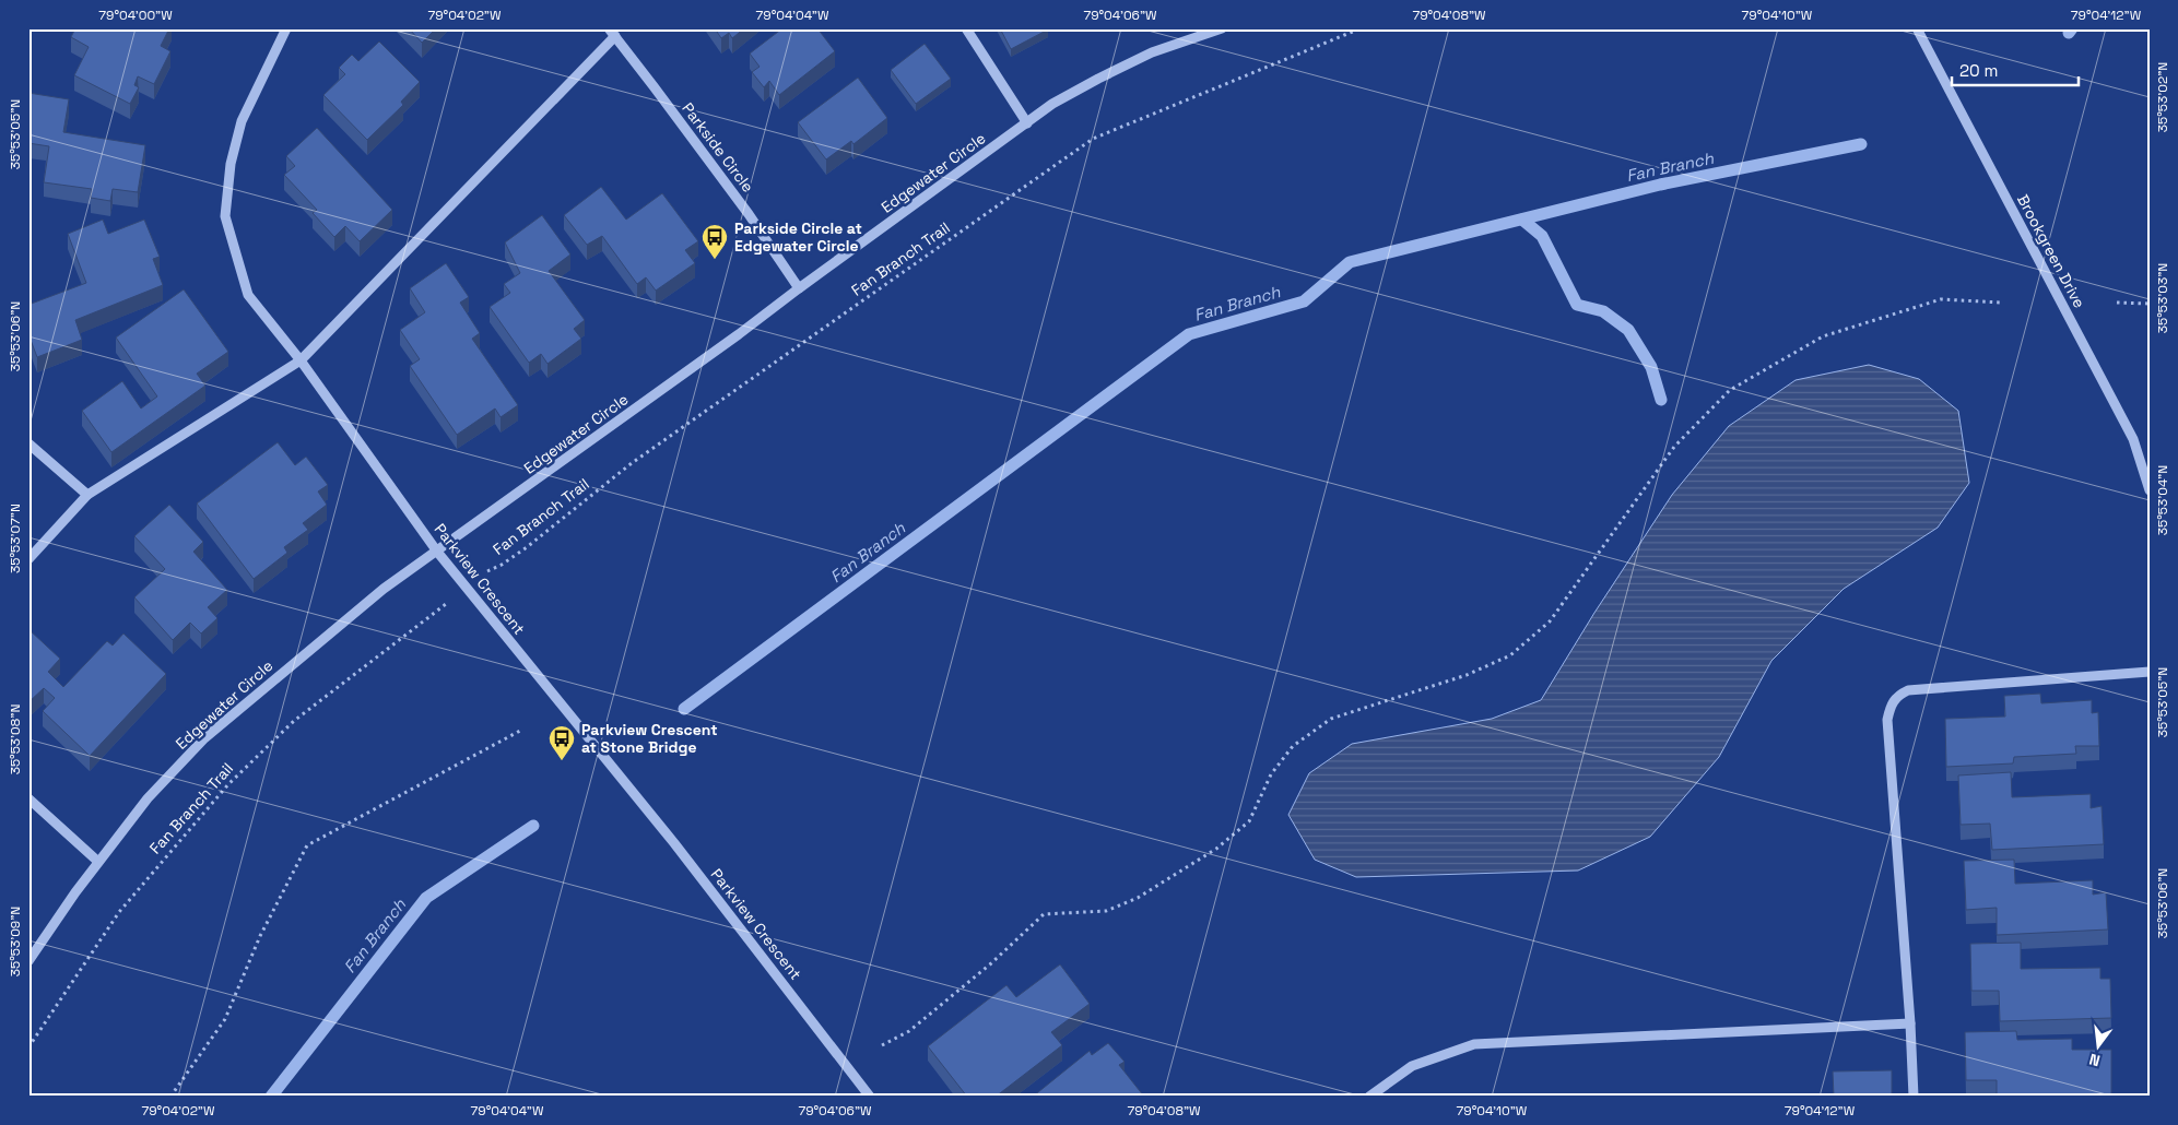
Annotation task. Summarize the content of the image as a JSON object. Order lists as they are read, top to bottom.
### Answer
{
  "streets": {
    "street": [
      "Parkside Circle",
      "Edgewater Circle",
      "Brookgreen Drive",
      "Parkview Crescent"
    ],
    "path": ["Fan Branch Trail"]
  },
  "crossings": [
    ["Parkside Circle", "Edgewater Circle"],
    ["Edgewater Circle", "Parkview Crescent"]
  ],
  "water": ["Fan Branch"],
  "places": {
    "bus stop": ["Parkside Circle at Edgewater Circle", "Parkview Crescent at Stone Bridge"]
  },
  "scale_bar": "20 m",
  "north": "bottom",
  "coordinates": [
    "79°04'00\"W",
    "79°04'02\"W",
    "79°04'04\"W",
    "79°04'06\"W",
    "79°04'08\"W",
    "79°04'10\"W",
    "79°04'12\"W",
    "35°53'02\"N",
    "35°53'05\"N",
    "35°53'03\"N",
    "35°53'06\"N",
    "35°53'04\"N",
    "35°53'07\"N",
    "35°53'08\"N",
    "35°53'09\"N"
  ]
}
